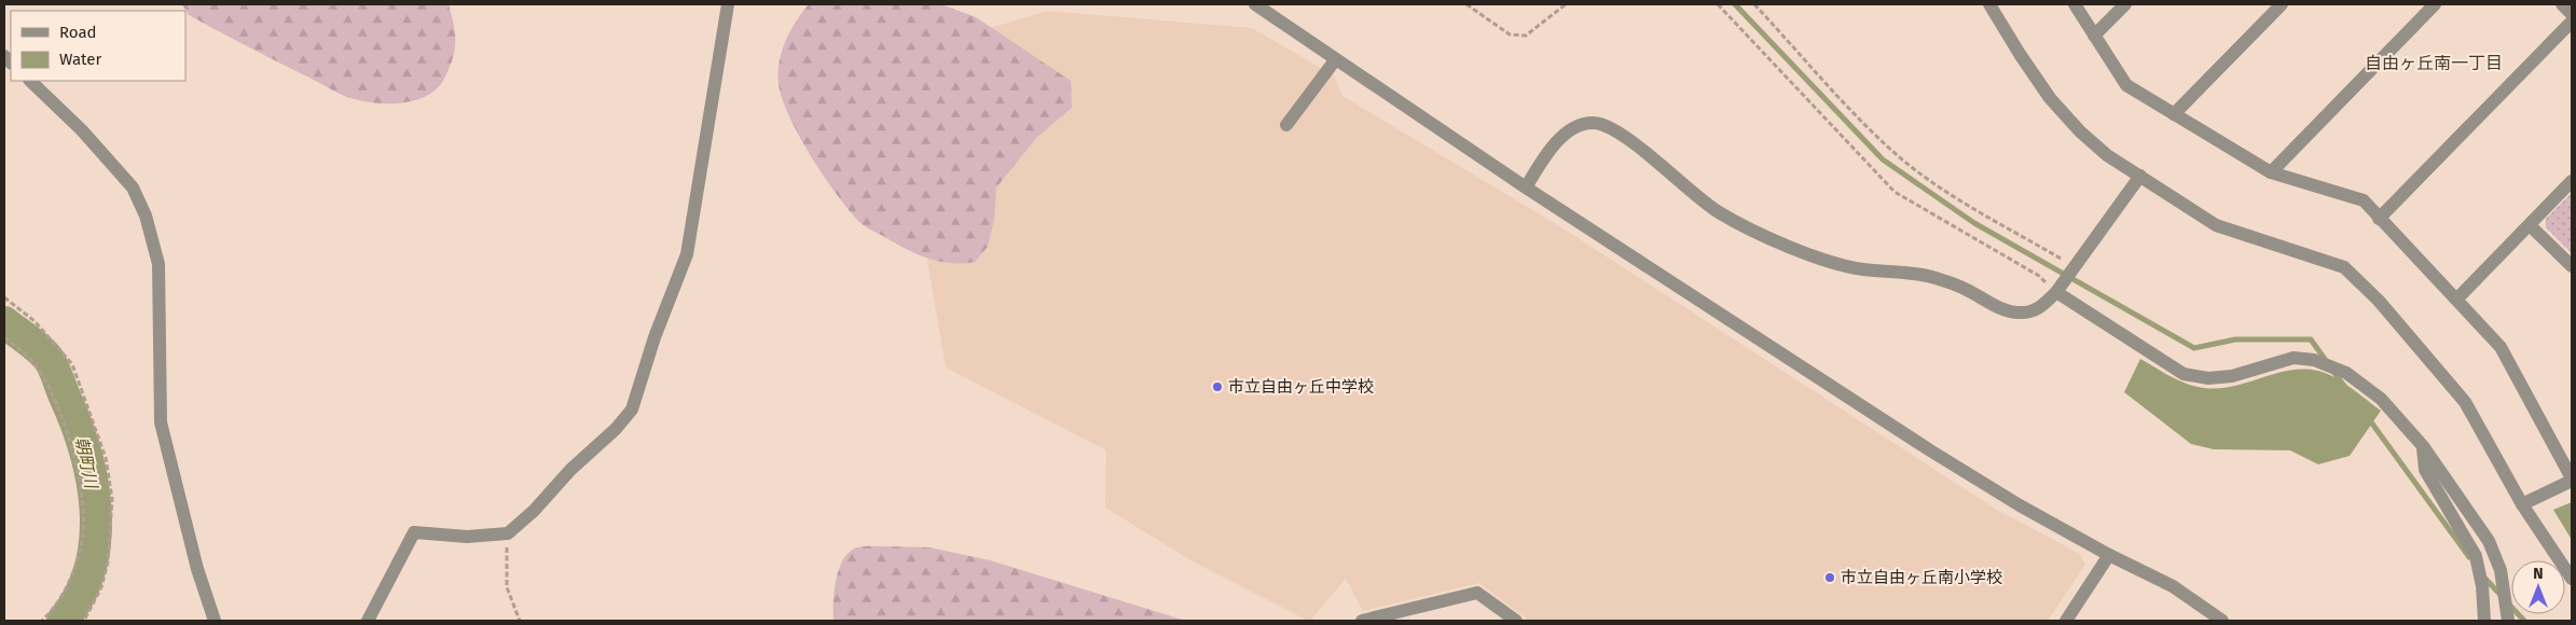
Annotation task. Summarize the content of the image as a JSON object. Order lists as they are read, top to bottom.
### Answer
{
  "districts": ["自由ヶ丘南一丁目"],
  "water": ["朝町川"],
  "places": ["市立自由ヶ丘中学校", "市立自由ヶ丘南小学校"],
  "legend": ["Road", "Water"],
  "north": "top"
}
